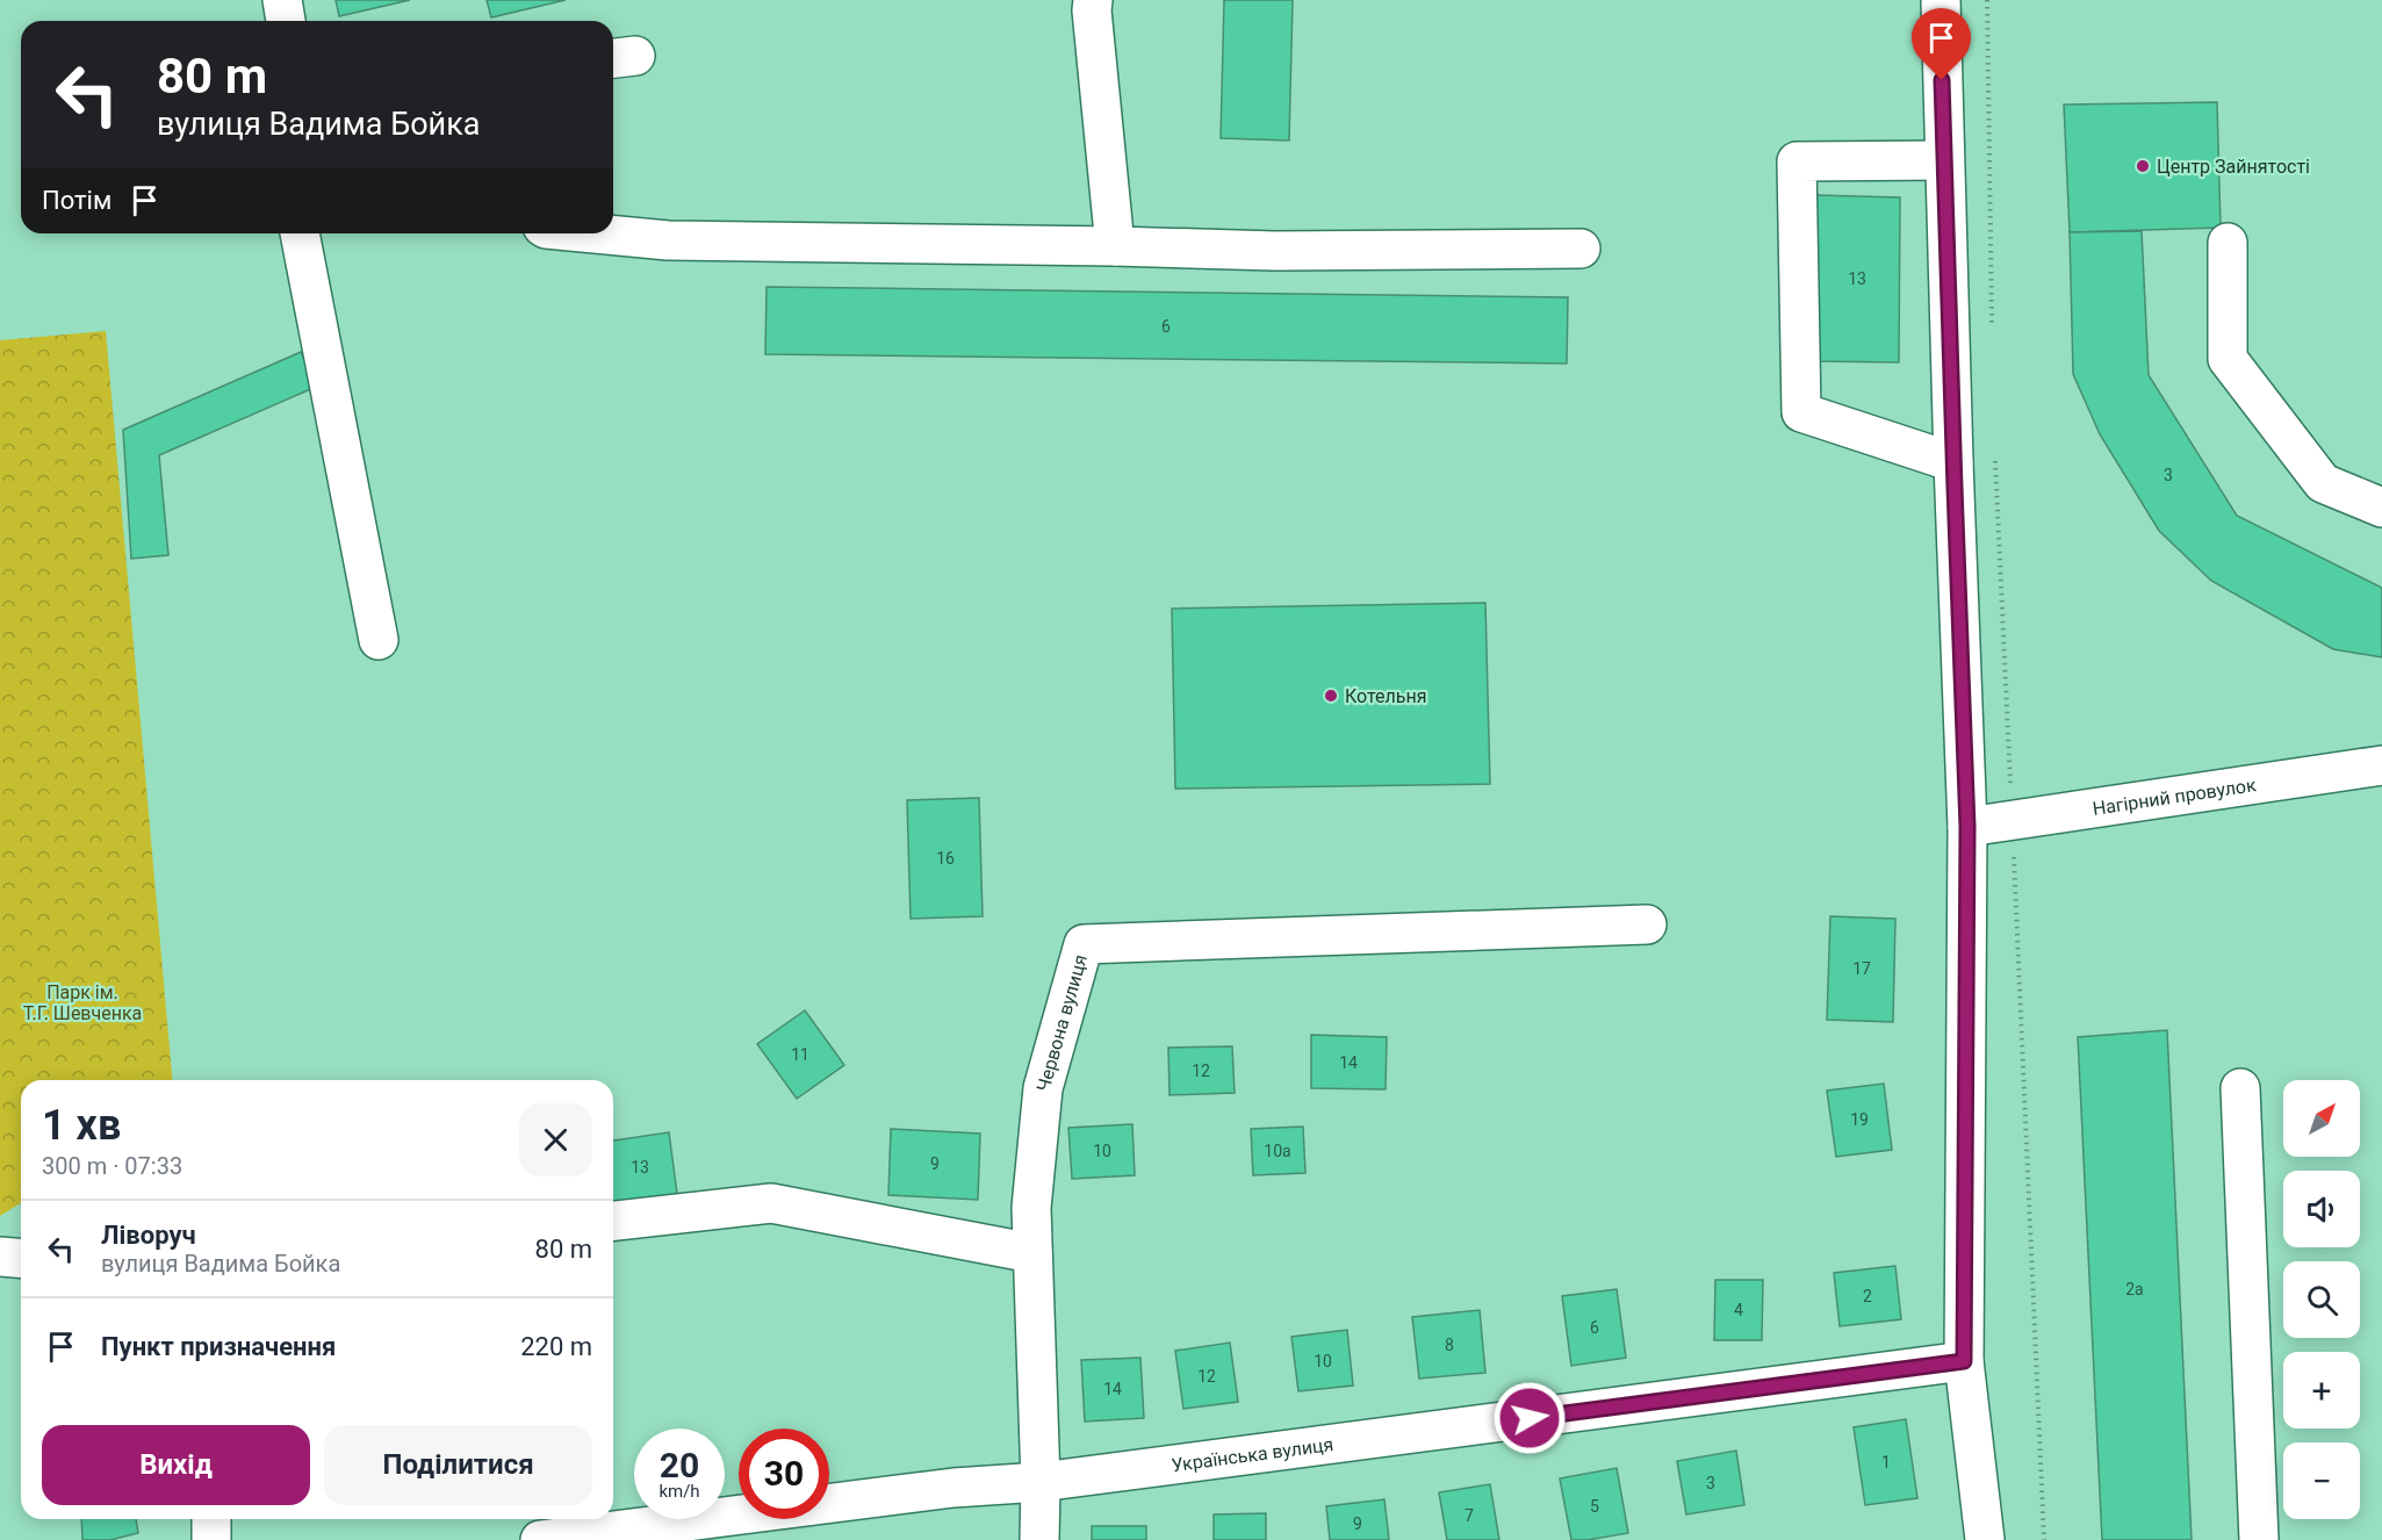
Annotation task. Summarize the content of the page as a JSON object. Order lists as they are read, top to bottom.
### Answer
{
  "streets": {
    "street": ["Нагірний провулок", "Червона вулиця", "Українська вулиця"]
  },
  "crossings": [
    ["Червона вулиця", "Українська вулиця"]
  ],
  "parks": ["Парк ім. Т.Г. Шевченка"],
  "places": ["Центр Зайнятості", "Котельня"],
  "house_numbers": [
    "13",
    "6",
    "3",
    "16",
    "17",
    "11",
    "14",
    "12",
    "19",
    "10",
    "10а",
    "9",
    "13",
    "2а",
    "2",
    "4",
    "6",
    "8",
    "10",
    "12",
    "14",
    "1",
    "3",
    "5",
    "7",
    "9"
  ],
  "north": "top right",
  "page": {
    "turn": ["80 m", "вулиця Вадима Бойка"],
    "then": "Потім",
    "map_buttons": ["+", "−"],
    "heading": ["1 хв", "300 m · 07:33"],
    "list": [
      {
        "name": "Ліворуч",
        "note": "вулиця Вадима Бойка",
        "value": "80 m"
      },
      {
        "name": "Пункт призначення",
        "value": "220 m"
      }
    ],
    "buttons": ["Вихід", "Поділитися"],
    "speed": "20 km/h",
    "limit": "30"
  }
}
